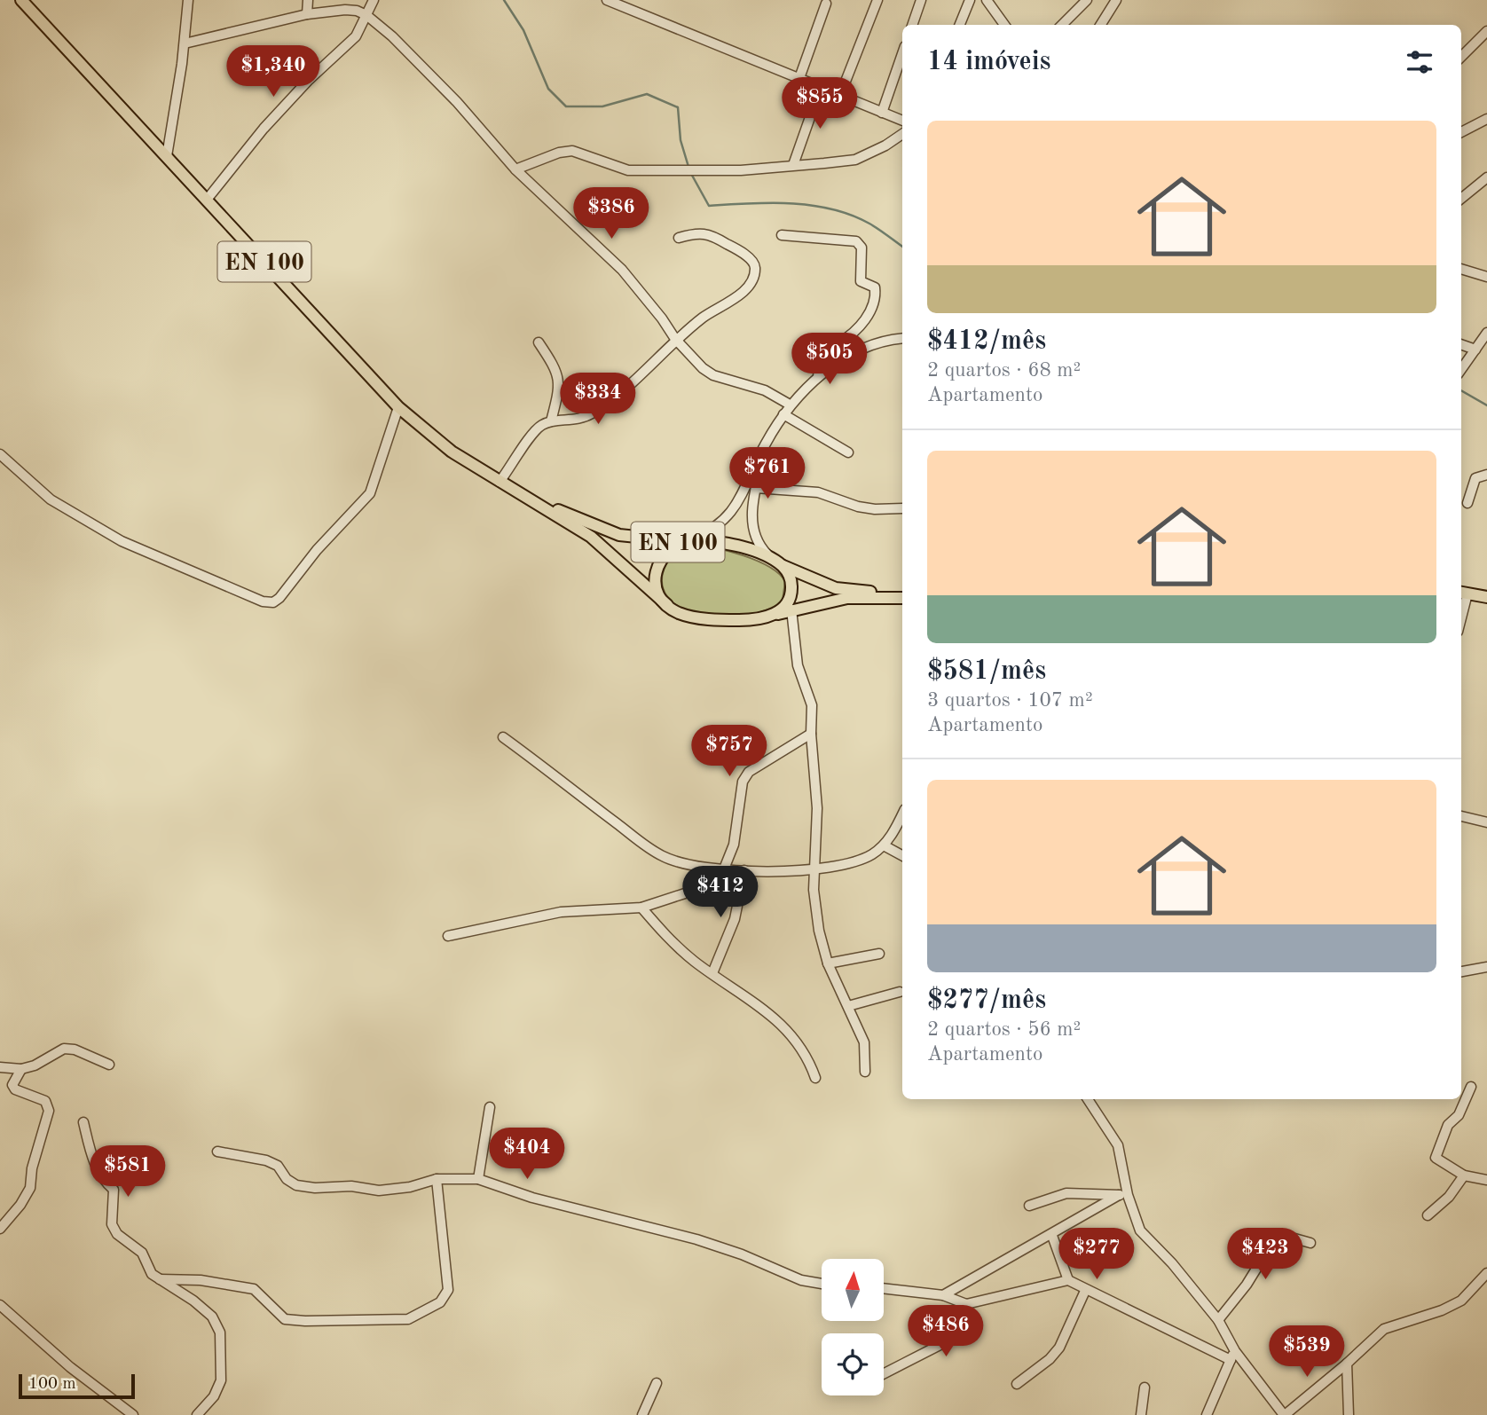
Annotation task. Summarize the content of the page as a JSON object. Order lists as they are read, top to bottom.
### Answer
{
  "streets": {
    "main road": ["EN 100"]
  },
  "scale_bar": "100 m",
  "north": "top",
  "page": {
    "heading": "14 imóveis",
    "price": [
      "$1,340",
      "$855",
      "$386",
      "$505",
      "$334",
      "$761",
      "$757",
      "$412",
      "$404",
      "$581",
      "$277",
      "$423",
      "$486",
      "$539"
    ],
    "list": [
      {
        "name": "$412/mês",
        "note": "2 quartos · 68 m² · Apartamento"
      },
      {
        "name": "$581/mês",
        "note": "3 quartos · 107 m² · Apartamento"
      },
      {
        "name": "$277/mês",
        "note": "2 quartos · 56 m² · Apartamento"
      }
    ],
    "scale": "100 m"
  }
}
